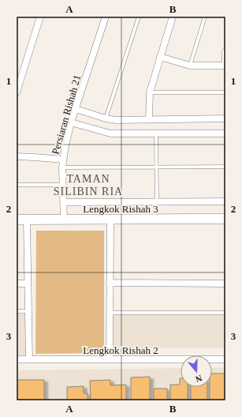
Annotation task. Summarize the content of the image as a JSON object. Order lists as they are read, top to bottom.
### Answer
{
  "streets": {
    "street": ["Persiaran Rishah 21", "Lengkok Rishah 3", "Lengkok Rishah 2"]
  },
  "crossings": [
    ["Persiaran Rishah 21", "Lengkok Rishah 3"]
  ],
  "districts": ["TAMAN SILIBIN RIA"],
  "north": "bottom",
  "grid": {
    "columns": ["A", "B"],
    "rows": ["1", "2", "3"]
  }
}
